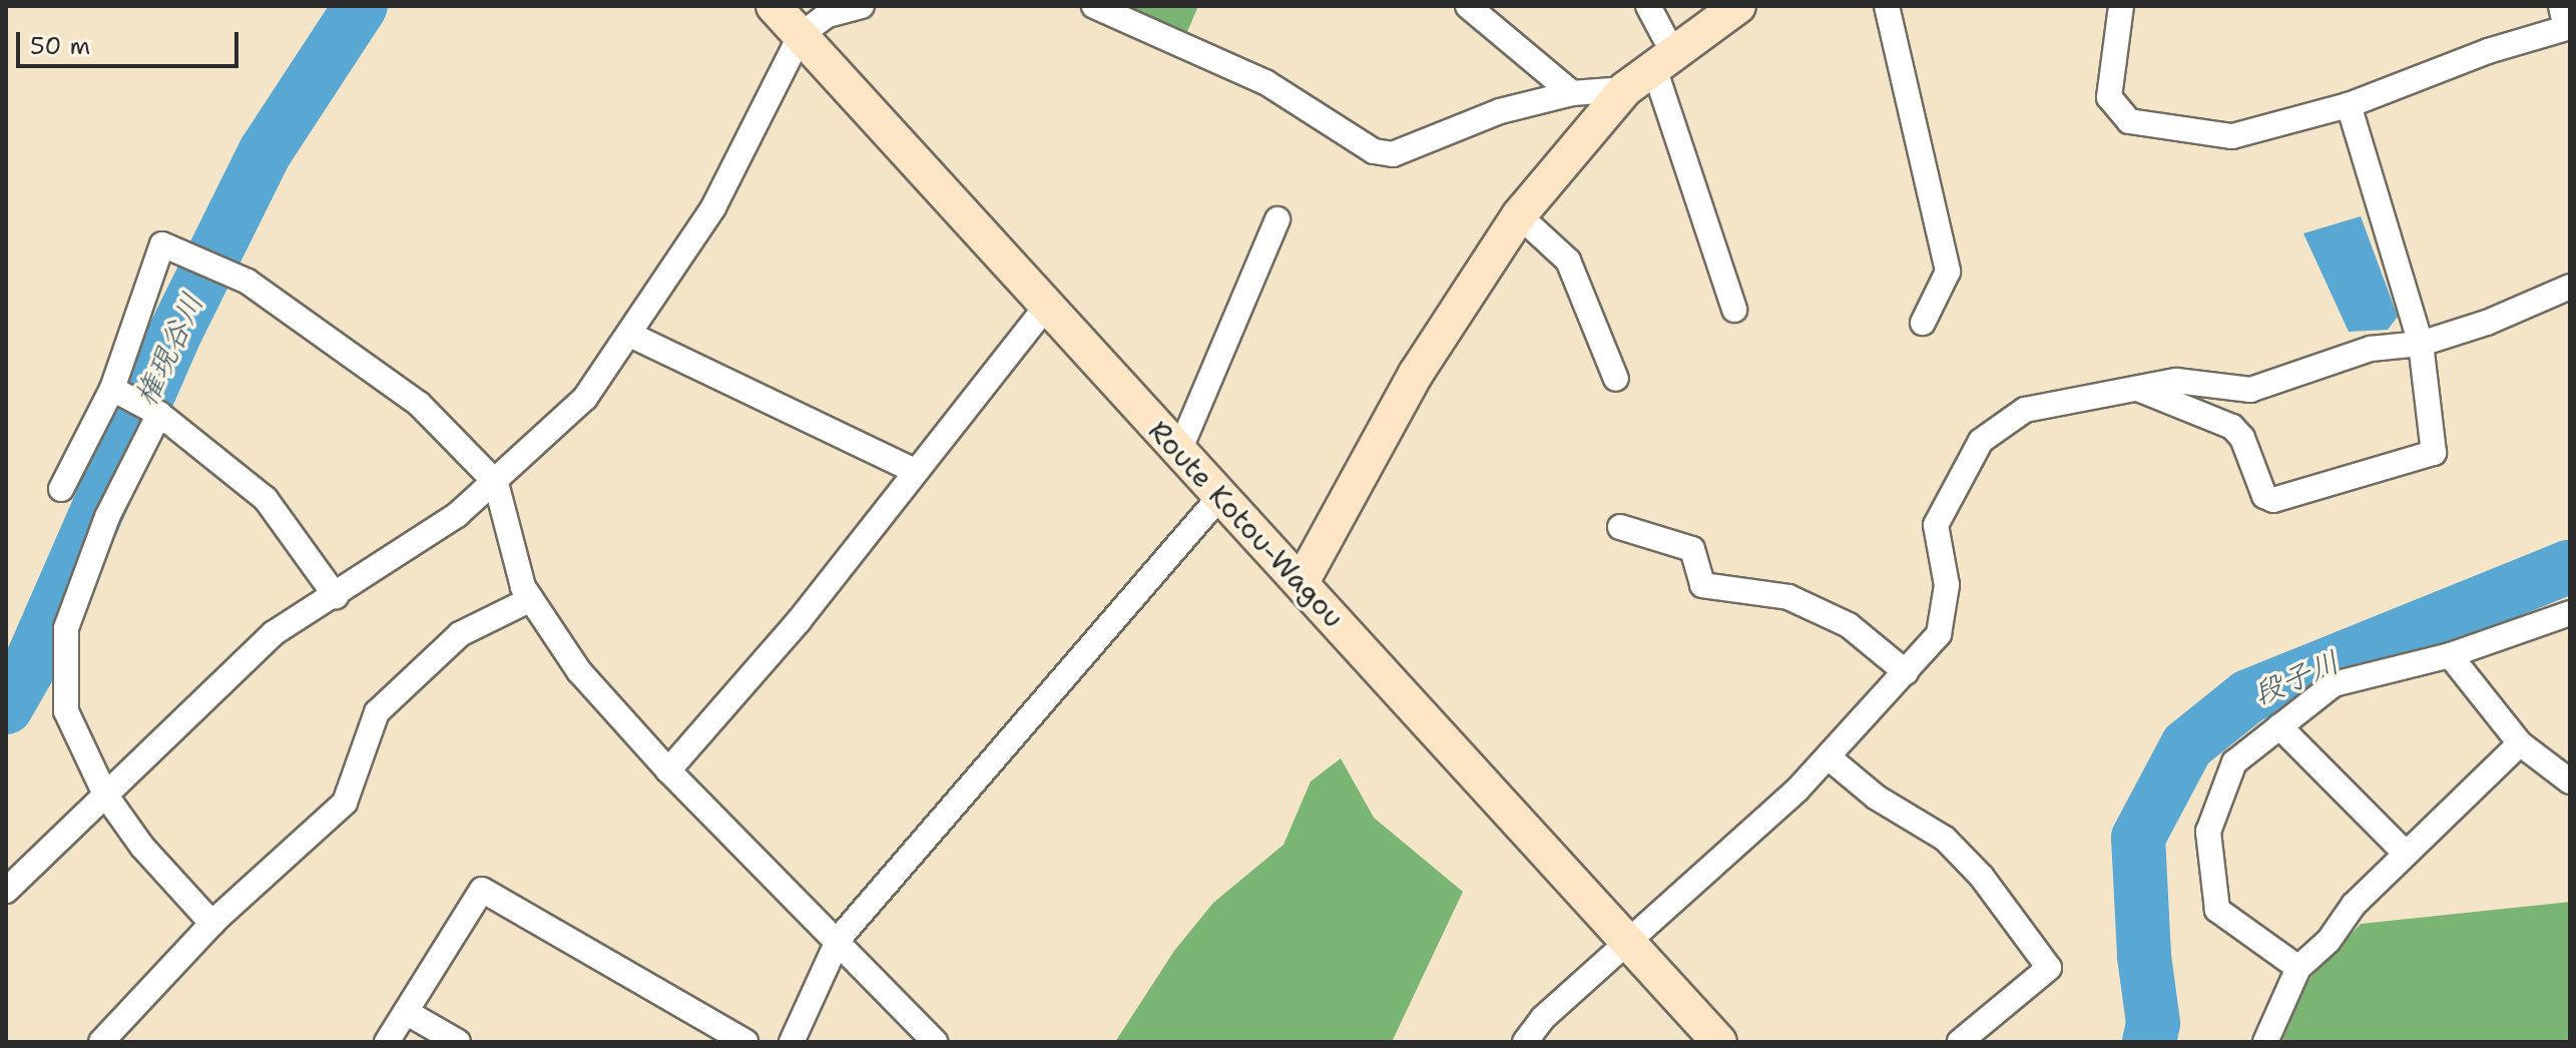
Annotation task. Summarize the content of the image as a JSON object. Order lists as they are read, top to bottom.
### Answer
{
  "streets": {
    "main road": ["Route Kotou-Wagou"]
  },
  "water": ["権現谷川", "段子川"],
  "scale_bar": "50 m"
}
